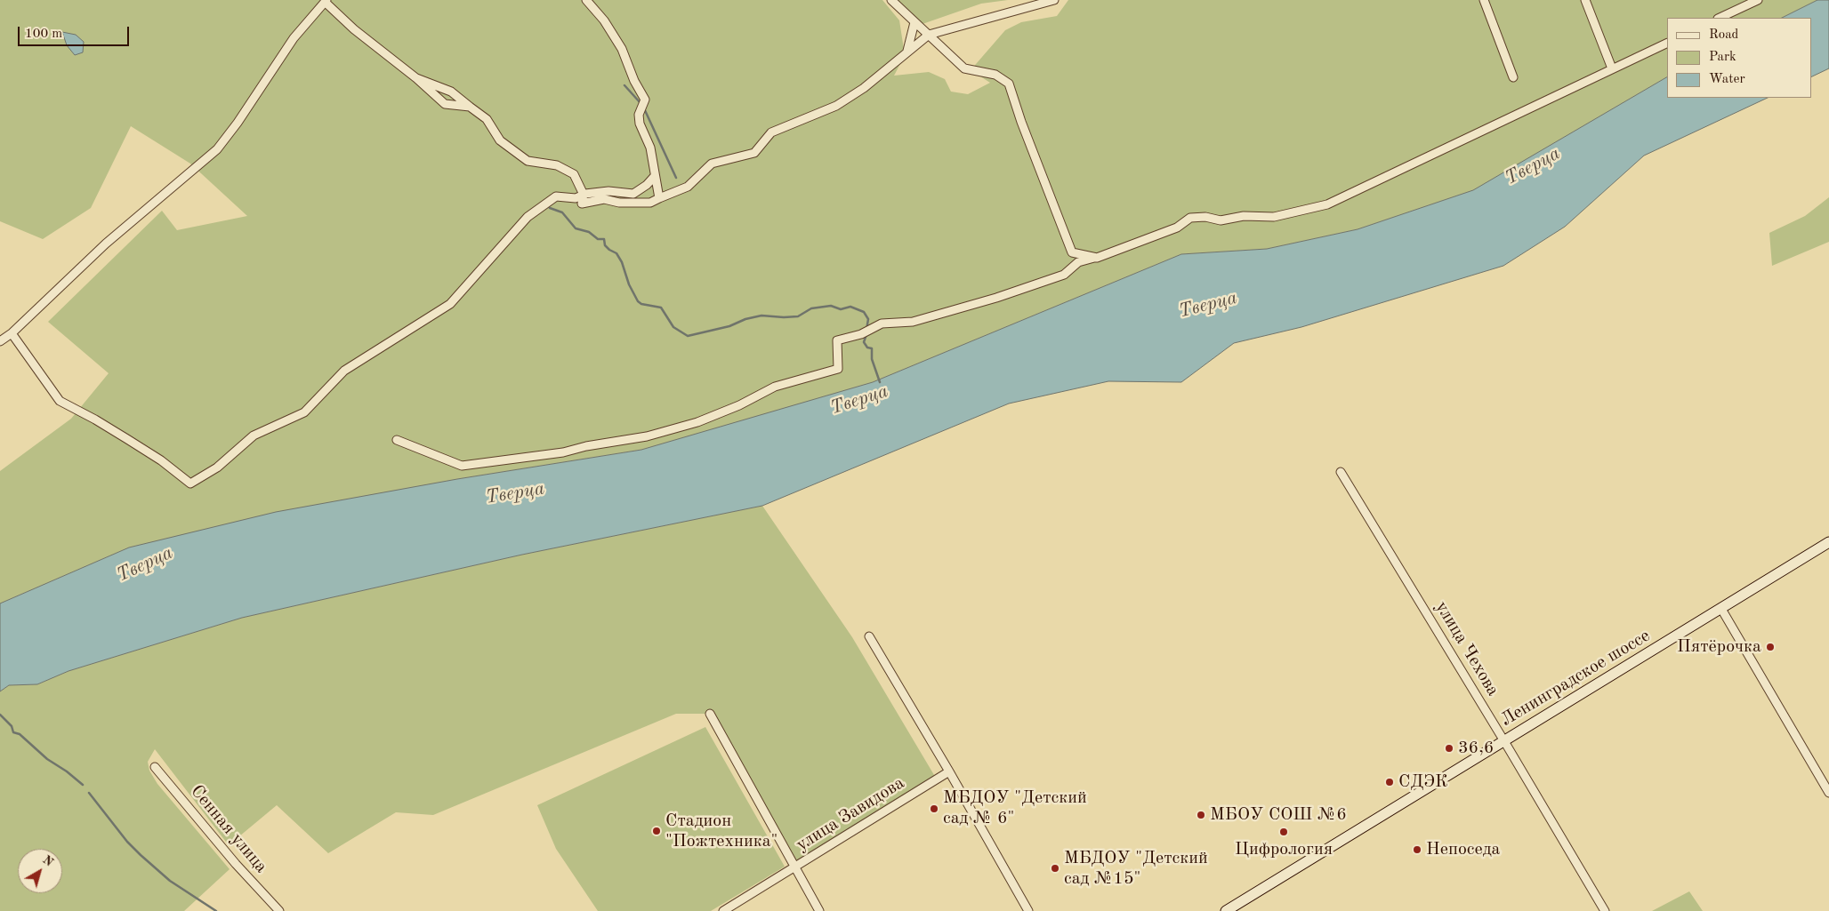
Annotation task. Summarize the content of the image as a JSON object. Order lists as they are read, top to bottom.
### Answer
{
  "streets": {
    "main road": ["Ленинградское шоссе"],
    "street": ["улица Чехова", "улица Завидова", "Сенная улица"]
  },
  "crossings": [
    ["улица Чехова", "Ленинградское шоссе"]
  ],
  "water": ["Тверца"],
  "places": [
    "Пятёрочка",
    "36,6",
    "СДЭК",
    "МБДОУ \"Детский сад № 6\"",
    "МБОУ СОШ №6",
    "Стадион \"Пожтехника\"",
    "Цифрология",
    "Непоседа",
    "МБДОУ \"Детский сад №15\""
  ],
  "legend": ["Road", "Park", "Water"],
  "scale_bar": "100 m",
  "north": "top right"
}
